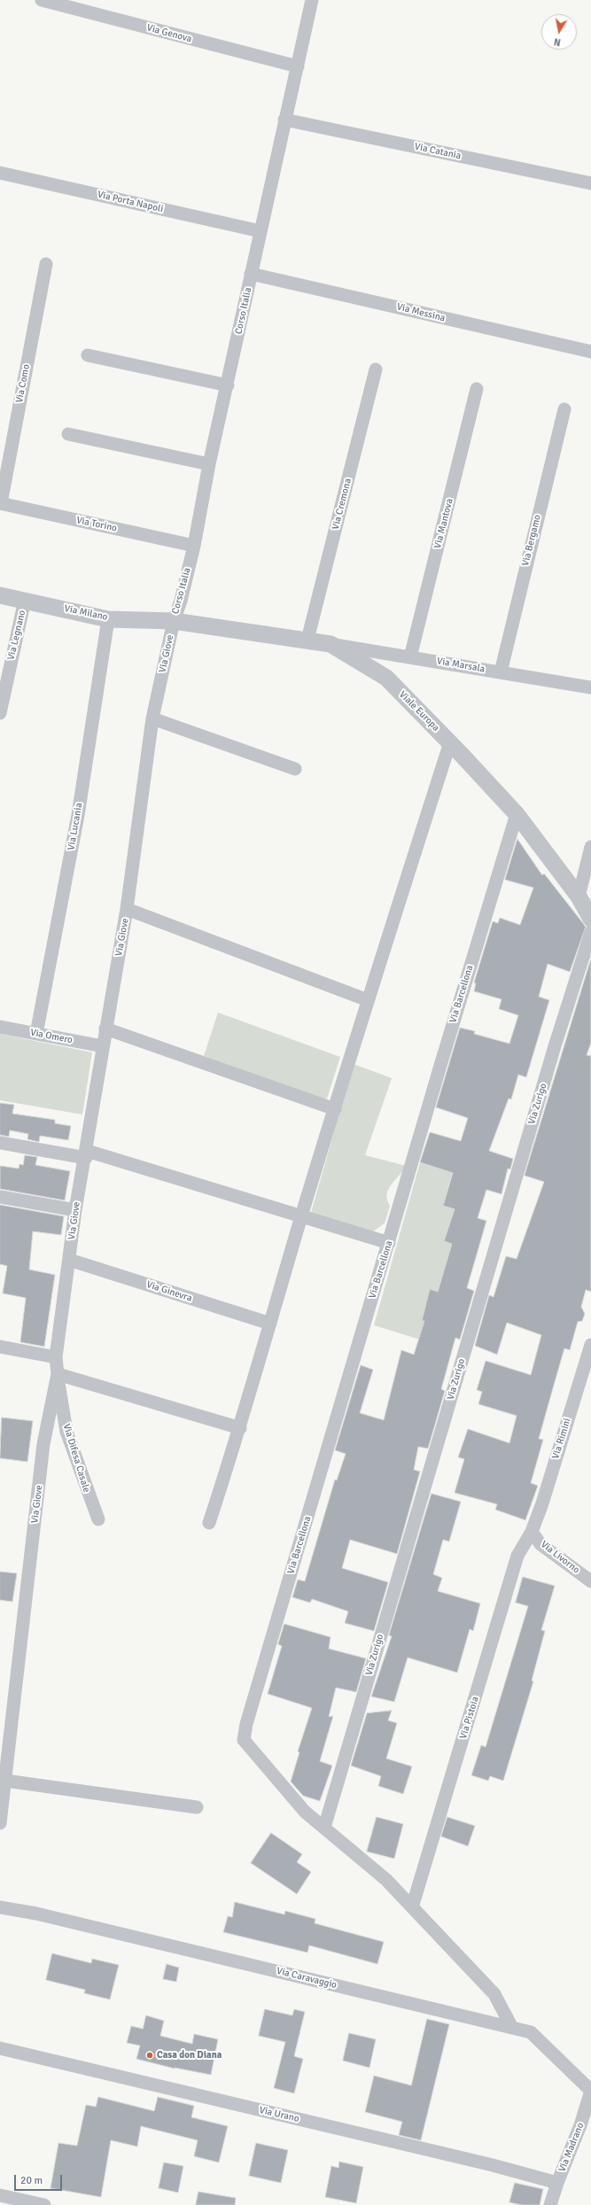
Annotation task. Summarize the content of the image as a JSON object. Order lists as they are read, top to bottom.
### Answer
{
  "streets": {
    "street": [
      "Via Genova",
      "Via Catania",
      "Via Porta Napoli",
      "Corso Italia",
      "Via Messina",
      "Via Como",
      "Via Cremona",
      "Via Mantova",
      "Via Torino",
      "Via Bergamo",
      "Via Milano",
      "Via Legnano",
      "Via Giove",
      "Via Marsala",
      "Viale Europa",
      "Via Lucania",
      "Via Barcellona",
      "Via Omero",
      "Via Zurigo",
      "Via Ginevra",
      "Via Rimini",
      "Via Difesa Casale",
      "Via Livorno",
      "Via Pistoia",
      "Via Caravaggio",
      "Via Urano",
      "Via Madrano"
    ]
  },
  "crossings": [
    ["Via Genova", "Corso Italia"],
    ["Via Catania", "Corso Italia"],
    ["Via Porta Napoli", "Corso Italia"],
    ["Corso Italia", "Via Messina"],
    ["Corso Italia", "Via Torino"],
    ["Corso Italia", "Via Milano"],
    ["Corso Italia", "Via Giove"],
    ["Corso Italia", "Viale Europa"],
    ["Via Como", "Via Torino"],
    ["Via Cremona", "Viale Europa"],
    ["Via Mantova", "Via Marsala"],
    ["Via Bergamo", "Via Marsala"],
    ["Via Milano", "Via Legnano"],
    ["Via Milano", "Via Giove"],
    ["Via Milano", "Viale Europa"],
    ["Via Milano", "Via Lucania"],
    ["Via Giove", "Viale Europa"],
    ["Via Giove", "Via Omero"],
    ["Via Giove", "Via Ginevra"],
    ["Via Giove", "Via Difesa Casale"],
    ["Via Marsala", "Viale Europa"],
    ["Viale Europa", "Via Barcellona"],
    ["Via Lucania", "Via Omero"],
    ["Via Barcellona", "Via Zurigo"],
    ["Via Barcellona", "Via Pistoia"],
    ["Via Barcellona", "Via Caravaggio"],
    ["Via Rimini", "Via Livorno"],
    ["Via Rimini", "Via Pistoia"],
    ["Via Livorno", "Via Pistoia"],
    ["Via Caravaggio", "Via Madrano"],
    ["Via Urano", "Via Madrano"]
  ],
  "places": ["Casa don Diana"],
  "scale_bar": "20 m",
  "north": "bottom"
}
